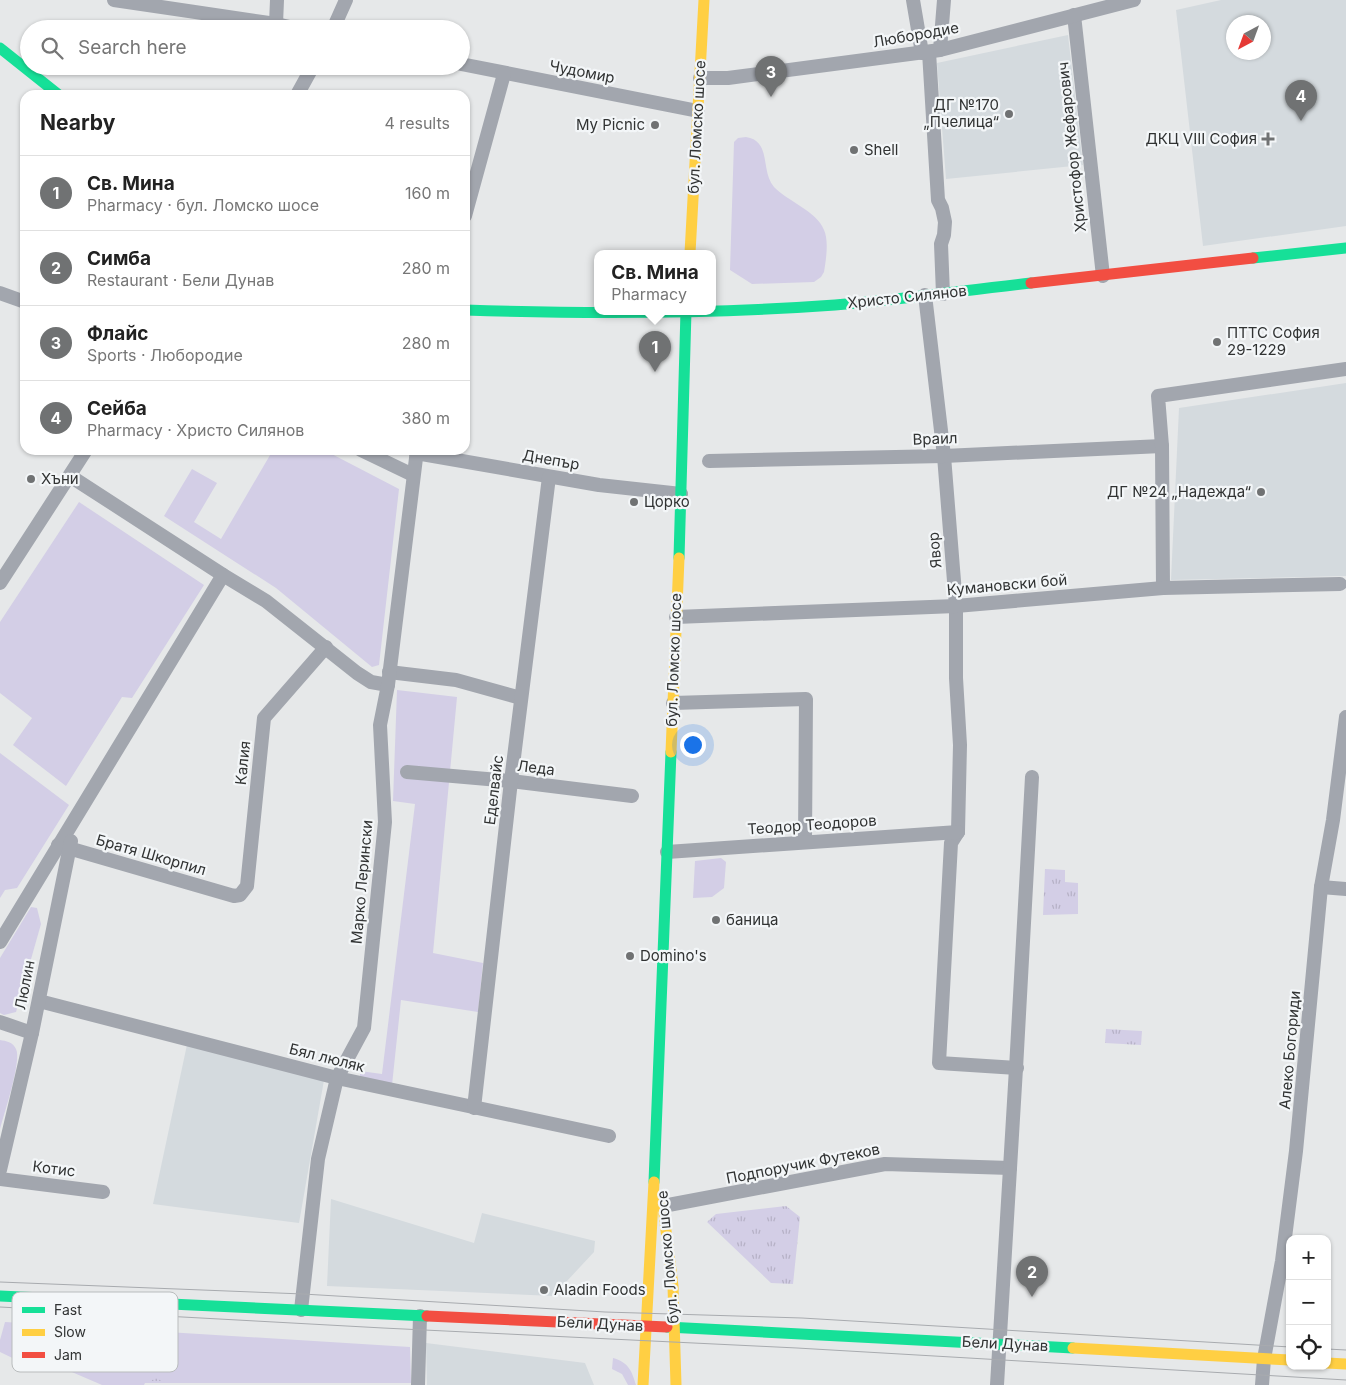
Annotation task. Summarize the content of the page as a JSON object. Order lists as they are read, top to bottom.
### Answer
{
  "streets": {
    "street": [
      "Любородие",
      "Чудомир",
      "бул. Ломско шосе",
      "Христофор Жефарович",
      "Христо Силянов",
      "Враил",
      "Днепър",
      "Явор",
      "Кумановски бой",
      "Калия",
      "Леда",
      "Еделвайс",
      "Теодор Теодоров",
      "Братя Шкорпил",
      "Марко Лерински",
      "Люлин",
      "Алеко Богориди",
      "Бял люляк",
      "Подпоручик Футеков",
      "Котис",
      "Бели Дунав"
    ]
  },
  "crossings": [
    ["Любородие", "бул. Ломско шосе"],
    ["Любородие", "Христофор Жефарович"],
    ["Чудомир", "бул. Ломско шосе"],
    ["бул. Ломско шосе", "Днепър"],
    ["бул. Ломско шосе", "Кумановски бой"],
    ["бул. Ломско шосе", "Теодор Теодоров"],
    ["бул. Ломско шосе", "Подпоручик Футеков"],
    ["бул. Ломско шосе", "Бели Дунав"],
    ["Христофор Жефарович", "Христо Силянов"],
    ["Христо Силянов", "Явор"],
    ["Враил", "Явор"],
    ["Днепър", "Еделвайс"],
    ["Явор", "Кумановски бой"],
    ["Явор", "Теодор Теодоров"],
    ["Калия", "Братя Шкорпил"],
    ["Леда", "Еделвайс"],
    ["Еделвайс", "Бял люляк"],
    ["Братя Шкорпил", "Люлин"],
    ["Марко Лерински", "Бял люляк"],
    ["Марко Лерински", "Бели Дунав"],
    ["Люлин", "Бял люляк"],
    ["Алеко Богориди", "Бели Дунав"]
  ],
  "places": {
    "other": [
      "ДГ №170 „Пчелица“",
      "My Picnic",
      "Shell",
      "ПТТС София 29-1229",
      "Хъни",
      "ДГ №24 „Надежда“",
      "Цорко",
      "баница",
      "Domino's",
      "Aladin Foods"
    ],
    "health": ["ДКЦ VIII София"]
  },
  "legend": ["Fast", "Slow", "Jam"],
  "north": "bottom left",
  "page": {
    "search": "Search here",
    "pins": [
      "3",
      "4",
      "1",
      "2"
    ],
    "heading": ["Nearby", "4 results"],
    "list": [
      {
        "mark": "1",
        "name": "Св. Мина",
        "note": "Pharmacy · бул. Ломско шосе",
        "value": "160 m"
      },
      {
        "mark": "2",
        "name": "Симба",
        "note": "Restaurant · Бели Дунав",
        "value": "280 m"
      },
      {
        "mark": "3",
        "name": "Флайс",
        "note": "Sports · Любородие",
        "value": "280 m"
      },
      {
        "mark": "4",
        "name": "Сейба",
        "note": "Pharmacy · Христо Силянов",
        "value": "380 m"
      }
    ],
    "popup": ["Св. Мина", "Pharmacy"],
    "map_buttons": ["+", "−"]
  }
}
